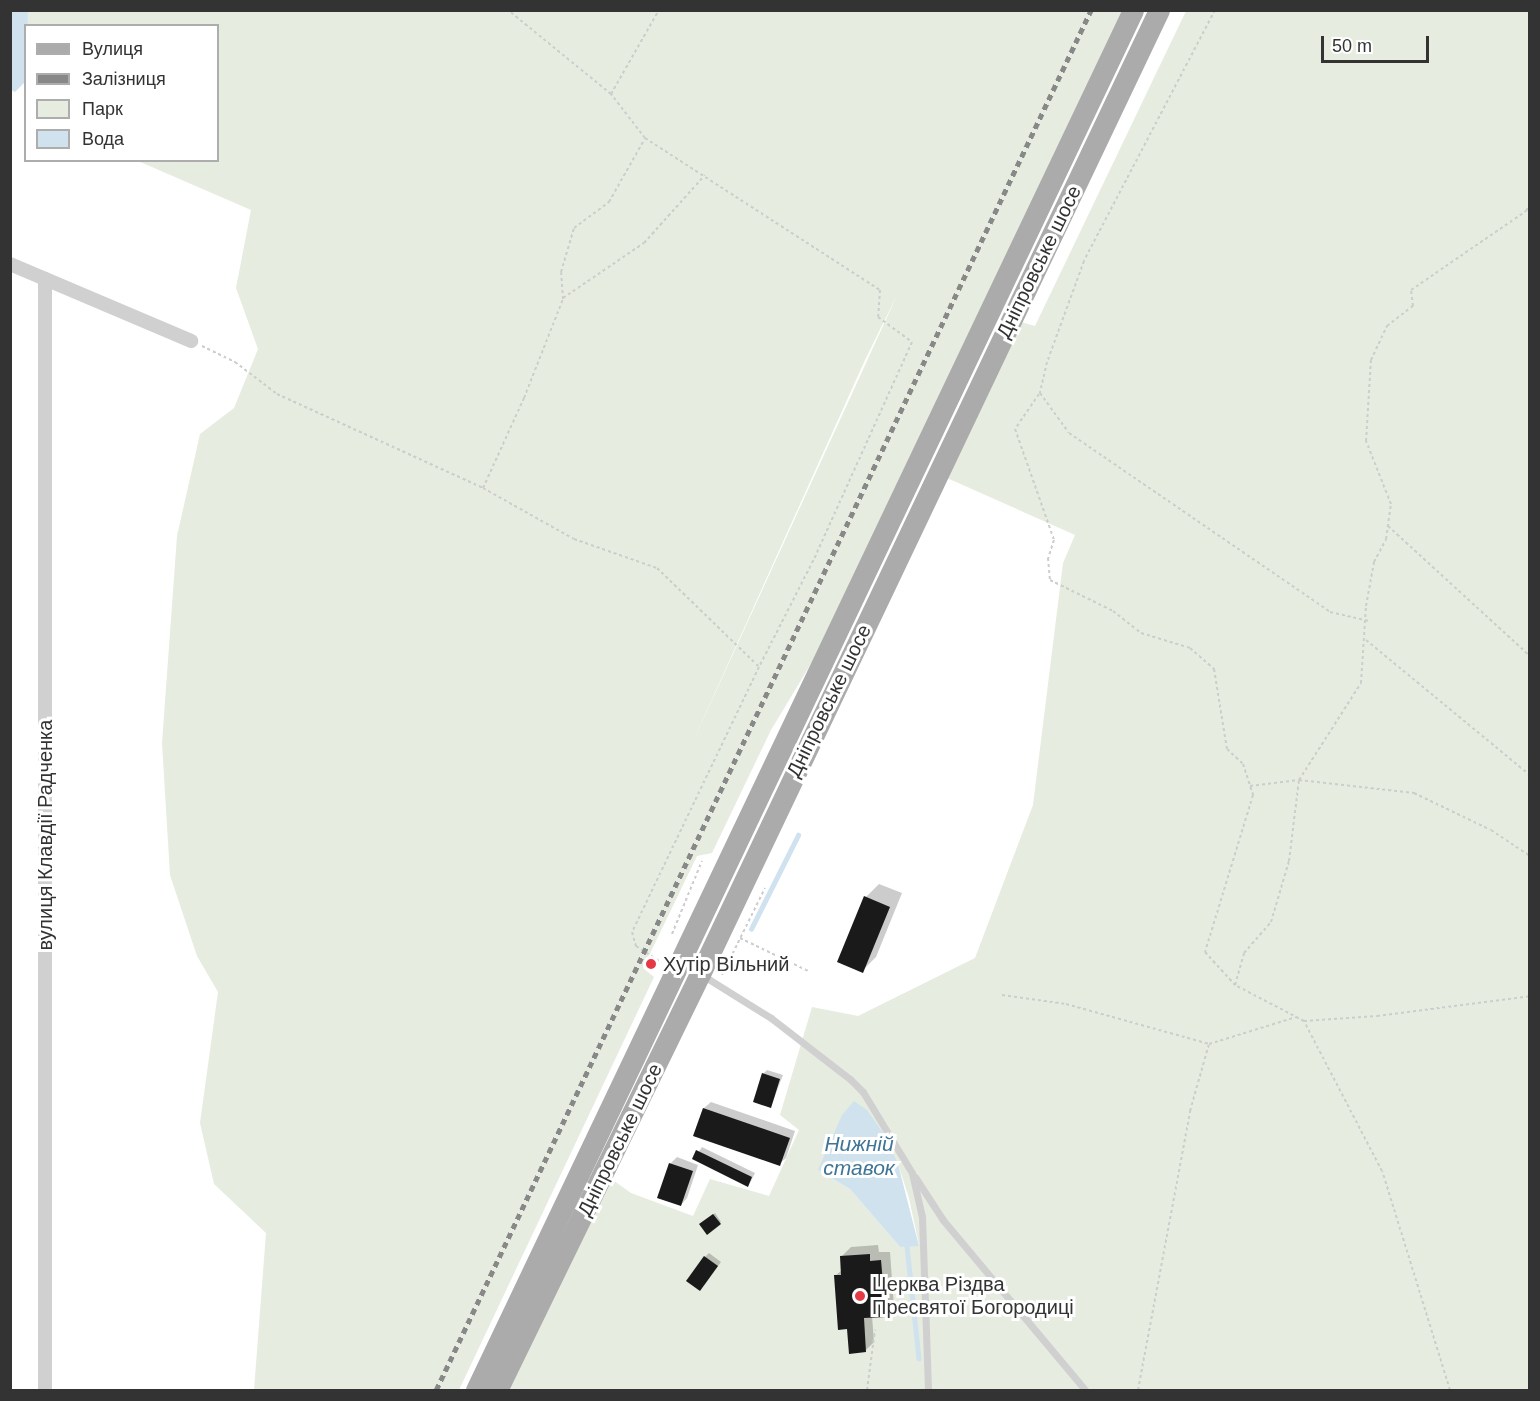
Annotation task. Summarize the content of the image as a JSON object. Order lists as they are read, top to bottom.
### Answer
{
  "streets": {
    "main road": ["Дніпровське шосе"],
    "street": ["вулиця Клавдії Радченка"]
  },
  "water": ["Нижній ставок"],
  "places": ["Хутір Вільний", "Церква Різдва Пресвятої Богородиці"],
  "legend": [
    "Вулиця",
    "Залізниця",
    "Парк",
    "Вода"
  ],
  "scale_bar": "50 m"
}
